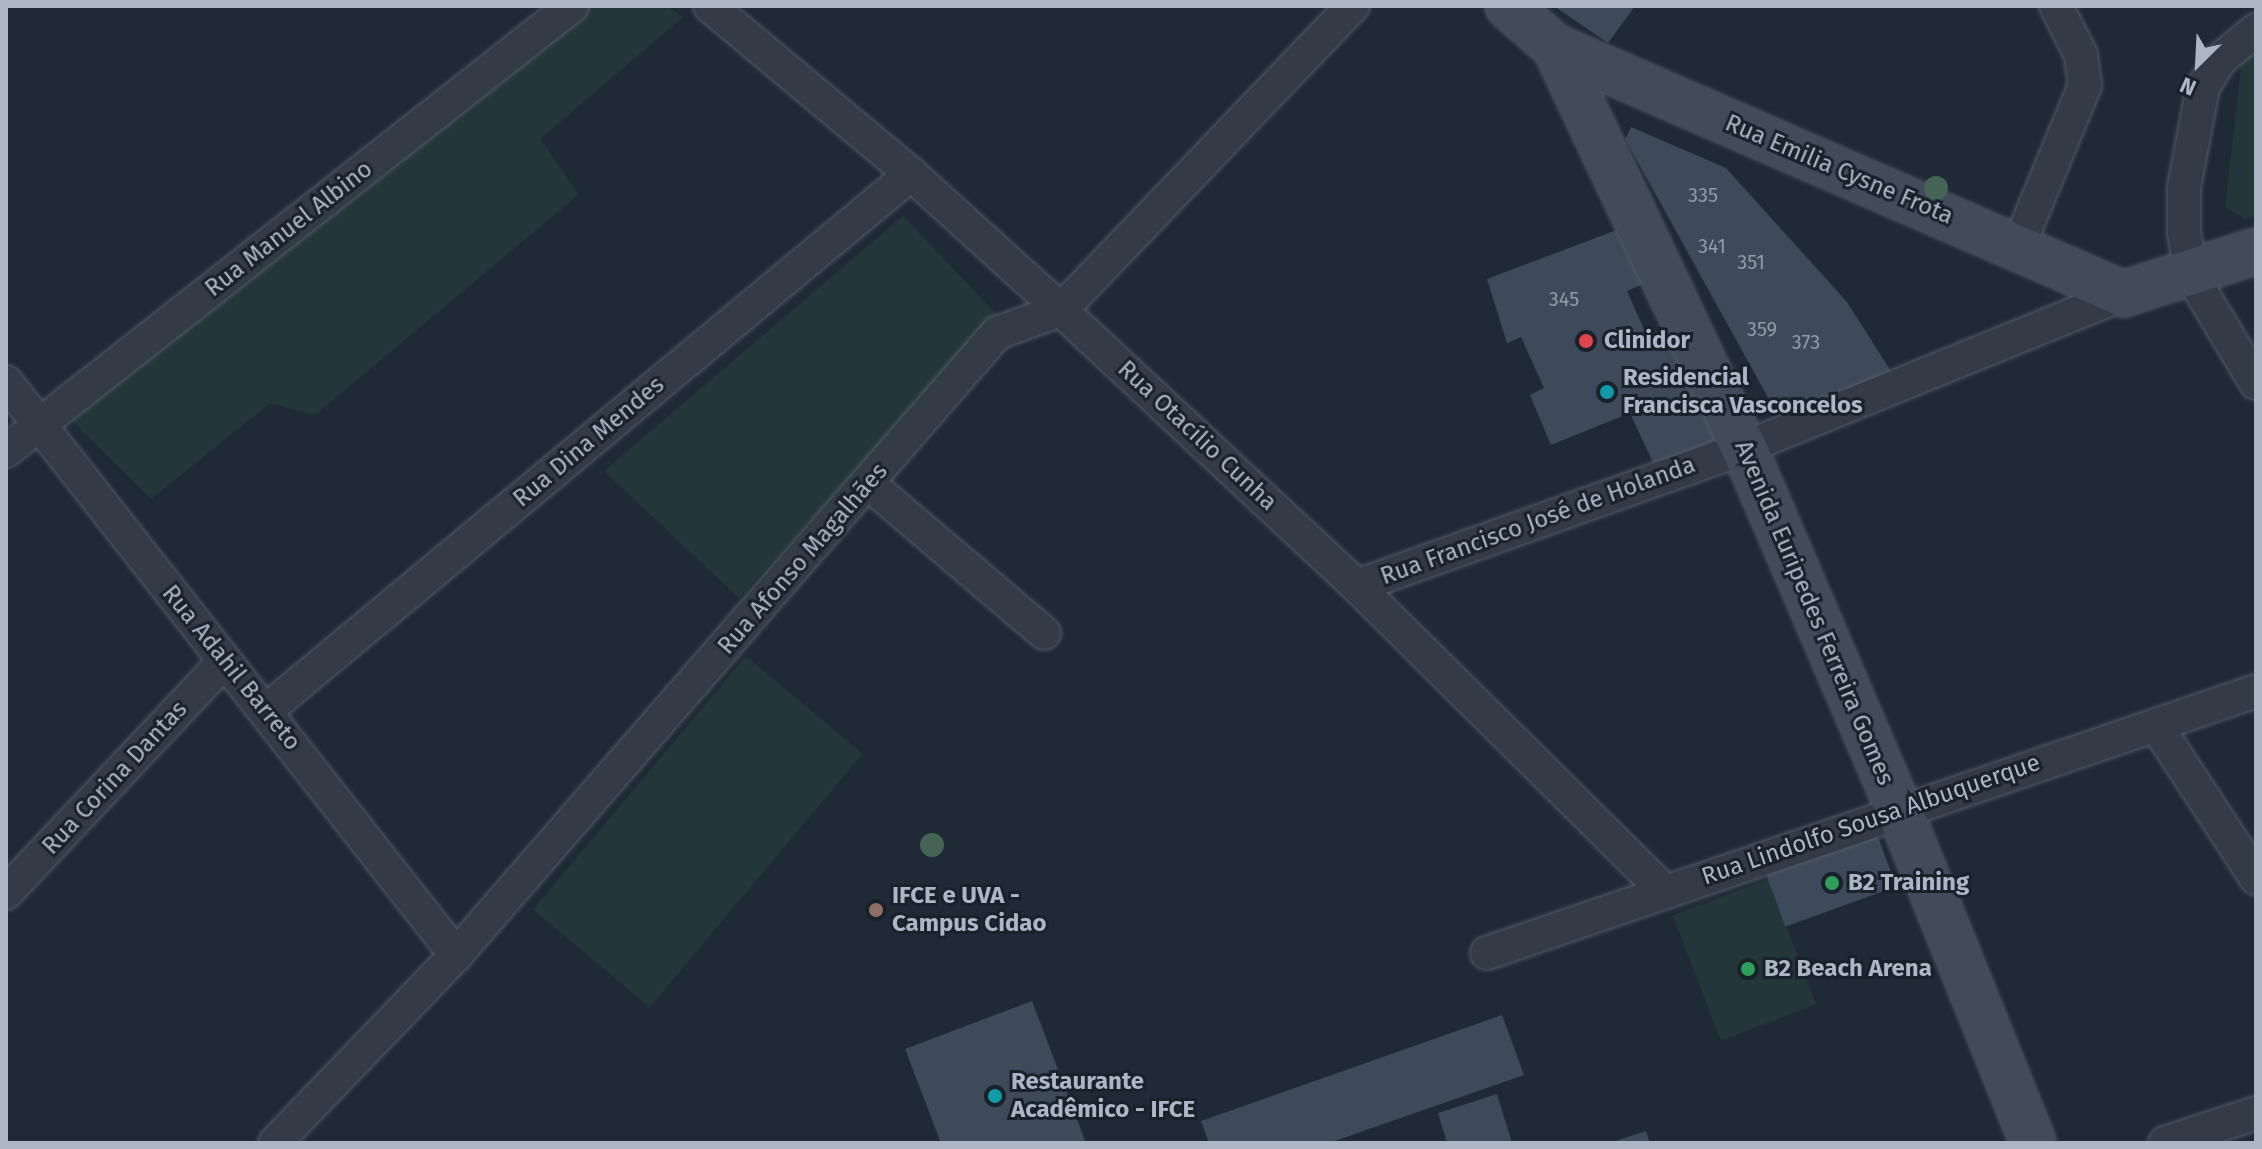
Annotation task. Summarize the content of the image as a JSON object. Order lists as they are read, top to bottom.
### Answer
{
  "streets": {
    "street": [
      "Rua Emilia Cysne Frota",
      "Rua Manuel Albino",
      "Rua Otacílio Cunha",
      "Rua Dina Mendes",
      "Rua Francisco José de Holanda",
      "Rua Afonso Magalhães",
      "Avenida Euripedes Ferreira Gomes",
      "Rua Adahil Barreto",
      "Rua Corina Dantas",
      "Rua Lindolfo Sousa Albuquerque"
    ]
  },
  "crossings": [
    ["Rua Emilia Cysne Frota", "Rua Francisco José de Holanda"],
    ["Rua Emilia Cysne Frota", "Avenida Euripedes Ferreira Gomes"],
    ["Rua Manuel Albino", "Rua Adahil Barreto"],
    ["Rua Otacílio Cunha", "Rua Dina Mendes"],
    ["Rua Otacílio Cunha", "Rua Francisco José de Holanda"],
    ["Rua Otacílio Cunha", "Rua Afonso Magalhães"],
    ["Rua Otacílio Cunha", "Rua Lindolfo Sousa Albuquerque"],
    ["Rua Dina Mendes", "Rua Adahil Barreto"],
    ["Rua Francisco José de Holanda", "Avenida Euripedes Ferreira Gomes"],
    ["Rua Afonso Magalhães", "Rua Adahil Barreto"],
    ["Avenida Euripedes Ferreira Gomes", "Rua Lindolfo Sousa Albuquerque"],
    ["Rua Adahil Barreto", "Rua Corina Dantas"]
  ],
  "places": [
    "Clinidor",
    "Residencial Francisca Vasconcelos",
    "B2 Training",
    "IFCE e UVA - Campus Cidao",
    "B2 Beach Arena",
    "Restaurante Acadêmico - IFCE"
  ],
  "house_numbers": [
    "335",
    "341",
    "351",
    "345",
    "359",
    "373"
  ],
  "north": "bottom left"
}
